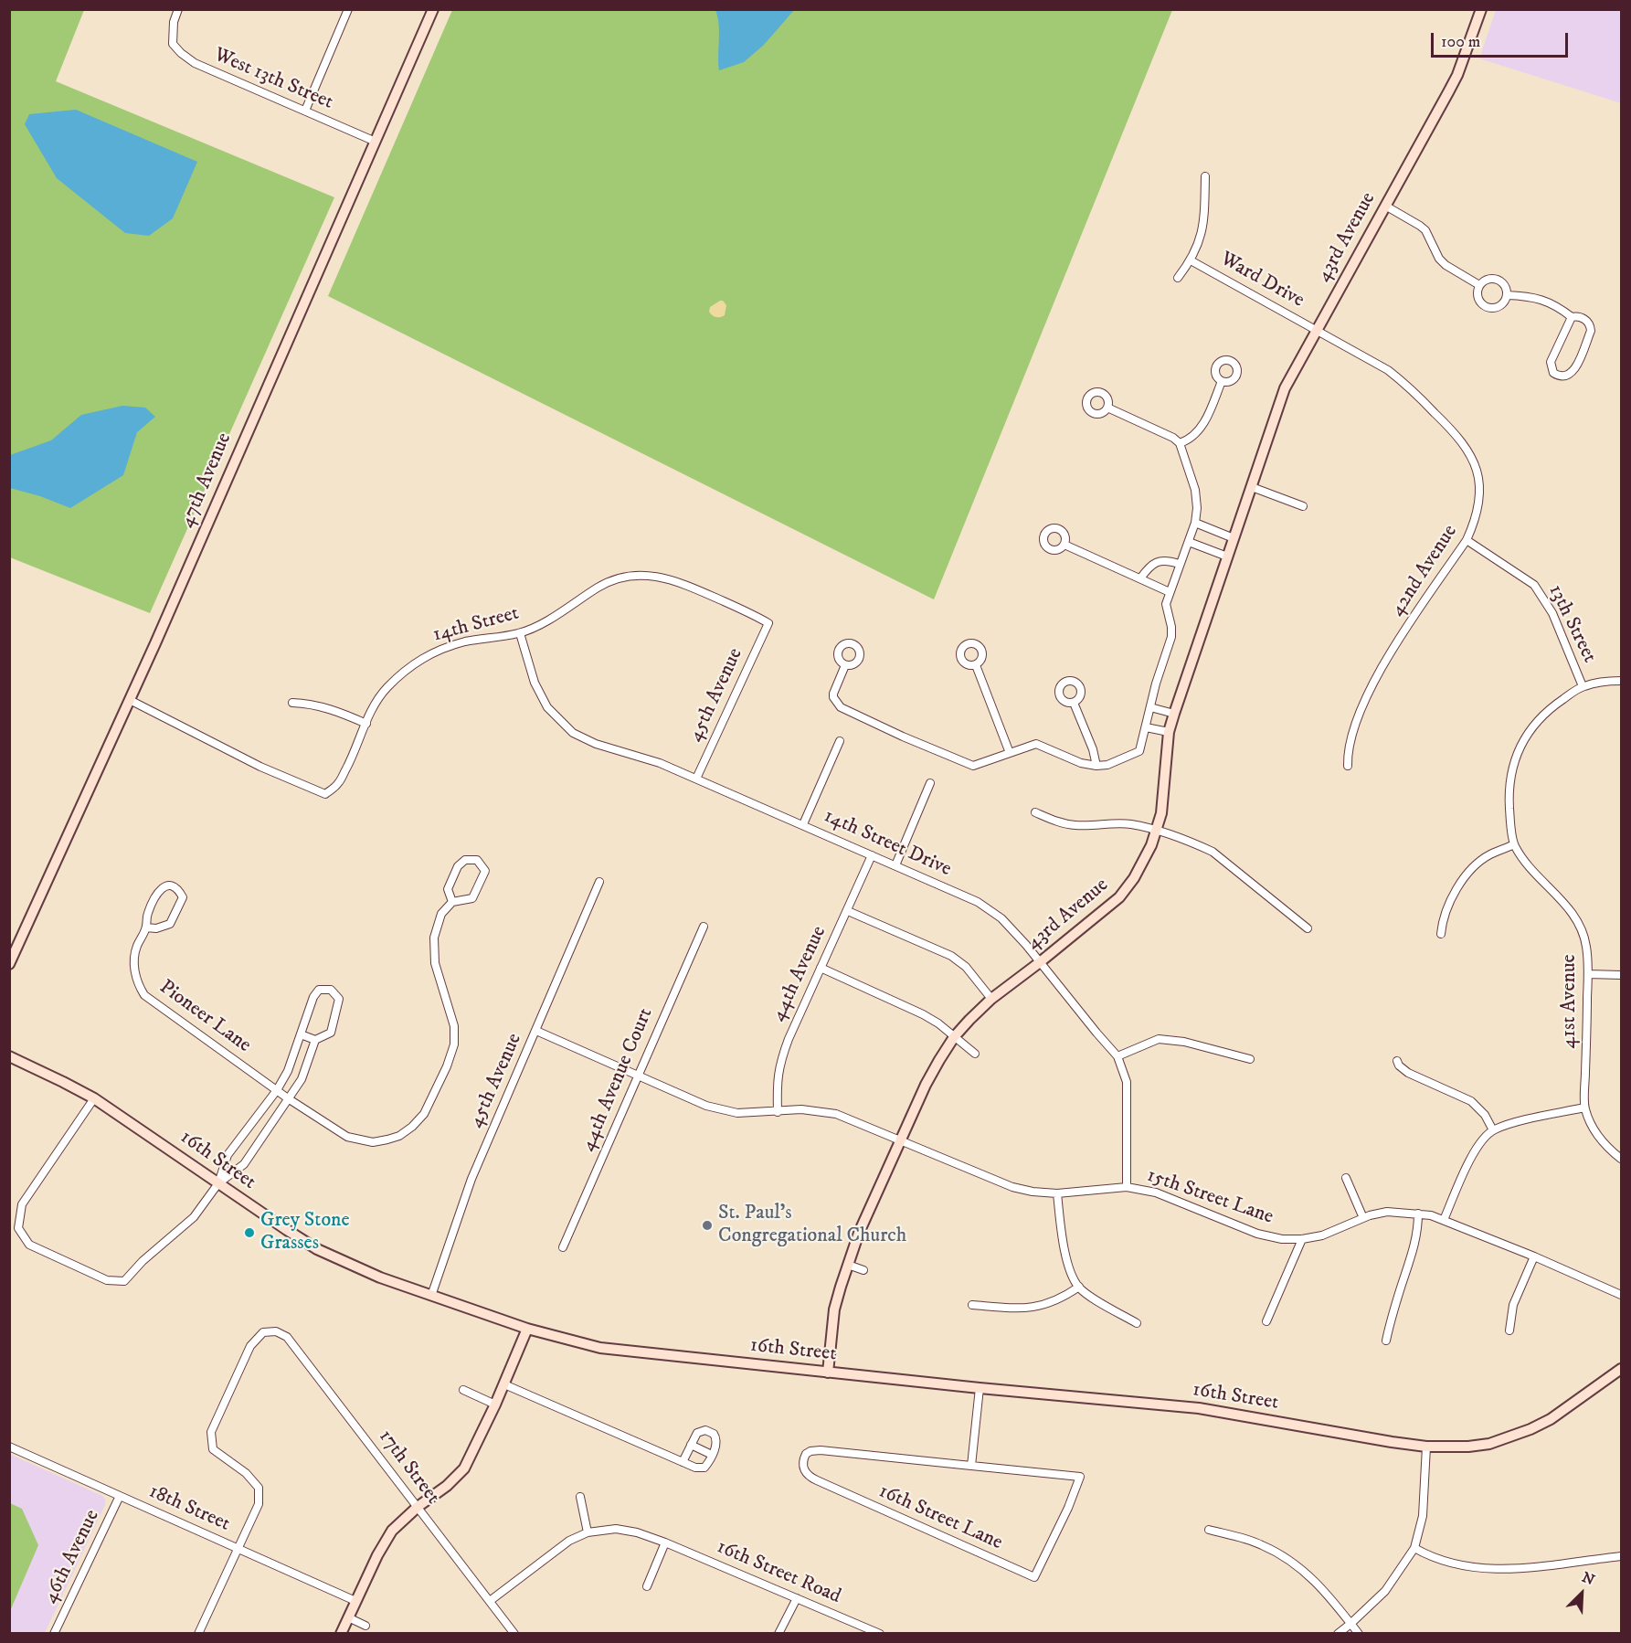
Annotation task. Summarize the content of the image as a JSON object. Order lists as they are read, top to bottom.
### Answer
{
  "streets": {
    "main road": ["43rd Avenue", "47th Avenue", "16th Street"],
    "street": [
      "West 13th Street",
      "Ward Drive",
      "42nd Avenue",
      "13th Street",
      "14th Street",
      "45th Avenue",
      "14th Street Drive",
      "44th Avenue",
      "41st Avenue",
      "Pioneer Lane",
      "44th Avenue Court",
      "15th Street Lane",
      "17th Street",
      "18th Street",
      "16th Street Lane",
      "46th Avenue",
      "16th Street Road"
    ]
  },
  "crossings": [
    ["West 13th Street", "47th Avenue"],
    ["43rd Avenue", "Ward Drive"],
    ["43rd Avenue", "42nd Avenue"],
    ["43rd Avenue", "14th Street Drive"],
    ["43rd Avenue", "16th Street"],
    ["43rd Avenue", "15th Street Lane"],
    ["Ward Drive", "42nd Avenue"],
    ["47th Avenue", "14th Street"],
    ["42nd Avenue", "13th Street"],
    ["13th Street", "41st Avenue"],
    ["14th Street", "45th Avenue"],
    ["14th Street", "14th Street Drive"],
    ["45th Avenue", "14th Street Drive"],
    ["45th Avenue", "16th Street"],
    ["45th Avenue", "15th Street Lane"],
    ["14th Street Drive", "44th Avenue"],
    ["14th Street Drive", "15th Street Lane"],
    ["44th Avenue", "15th Street Lane"],
    ["44th Avenue Court", "15th Street Lane"],
    ["17th Street", "18th Street"],
    ["17th Street", "16th Street Road"],
    ["18th Street", "46th Avenue"]
  ],
  "places": ["St. Paul's Congregational Church", "Grey Stone Grasses"],
  "scale_bar": "100 m",
  "north": "top right"
}
